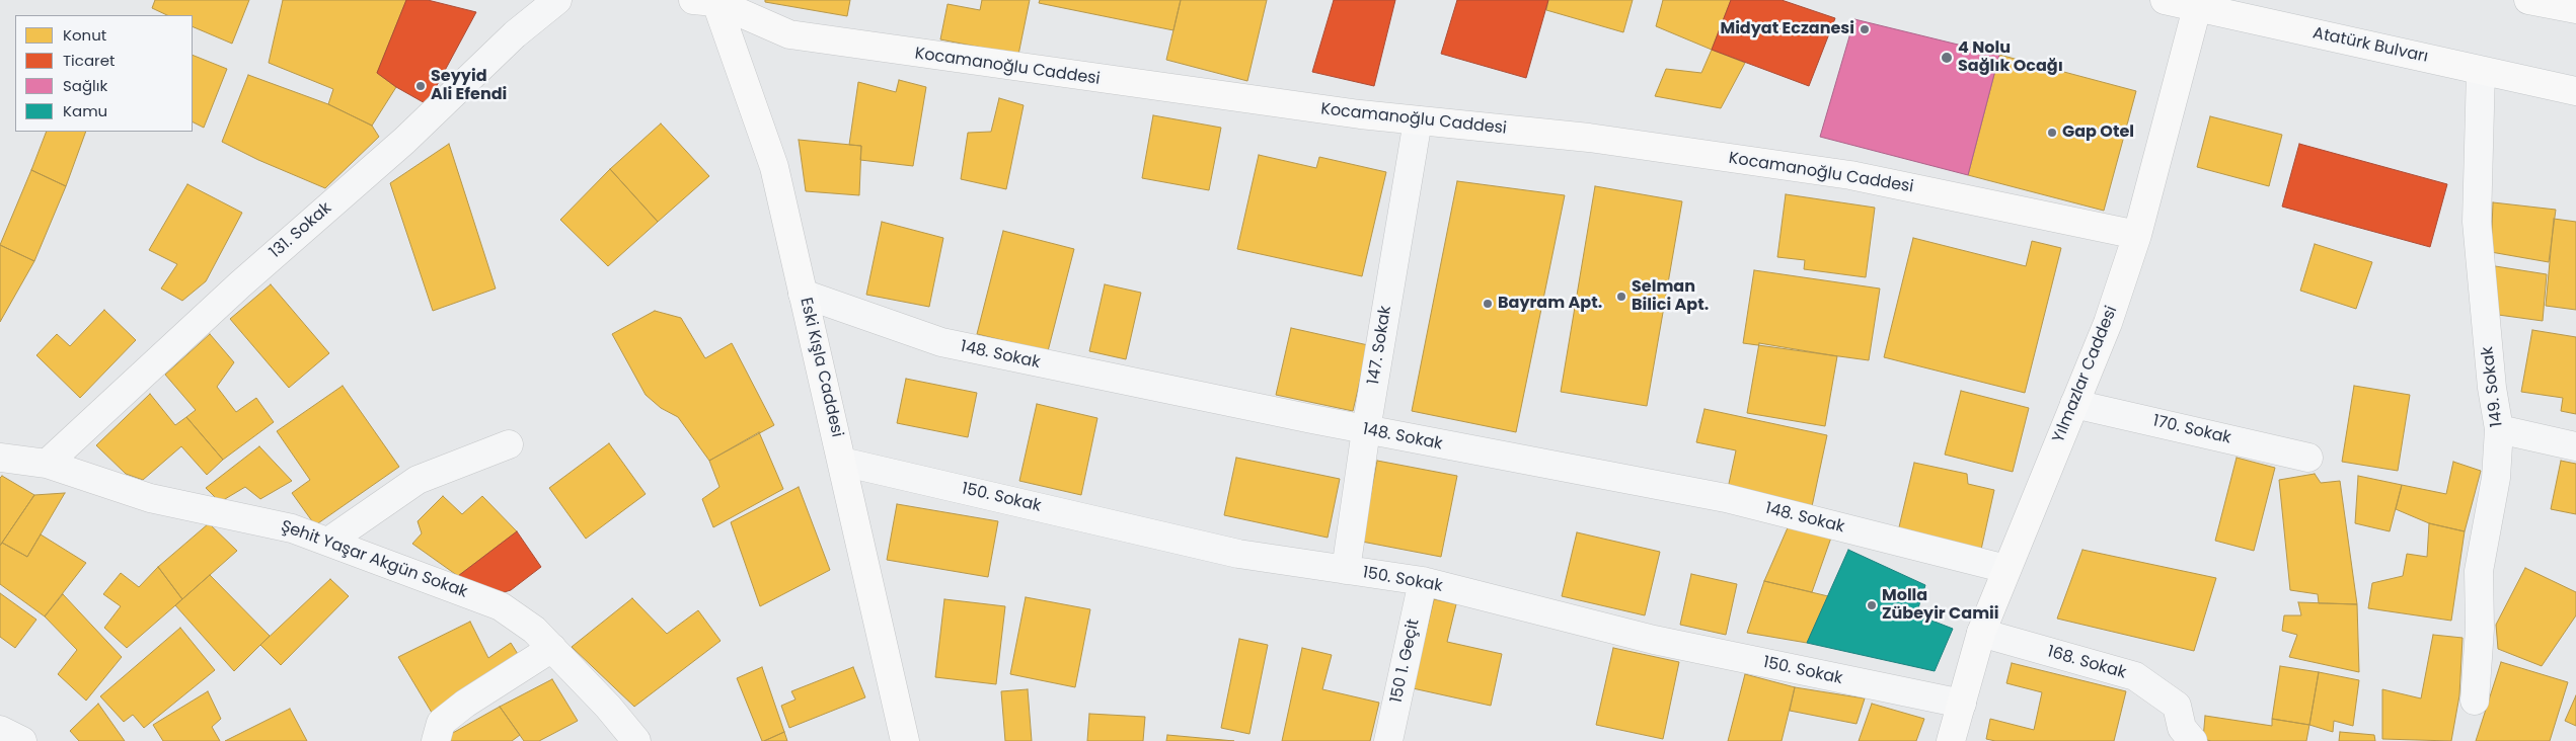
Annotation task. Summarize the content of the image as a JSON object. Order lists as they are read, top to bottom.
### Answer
{
  "streets": {
    "street": [
      "Atatürk Bulvarı",
      "Kocamanoğlu Caddesi",
      "131. Sokak",
      "147. Sokak",
      "148. Sokak",
      "Eski Kışla Caddesi",
      "Yılmazlar Caddesi",
      "149. Sokak",
      "170. Sokak",
      "150. Sokak",
      "Şehit Yaşar Akgün Sokak",
      "150 1. Geçit",
      "168. Sokak"
    ]
  },
  "crossings": [
    ["Atatürk Bulvarı", "Yılmazlar Caddesi"],
    ["Atatürk Bulvarı", "149. Sokak"],
    ["Kocamanoğlu Caddesi", "147. Sokak"],
    ["Kocamanoğlu Caddesi", "Eski Kışla Caddesi"],
    ["Kocamanoğlu Caddesi", "Yılmazlar Caddesi"],
    ["131. Sokak", "Şehit Yaşar Akgün Sokak"],
    ["147. Sokak", "148. Sokak"],
    ["147. Sokak", "150. Sokak"],
    ["148. Sokak", "Eski Kışla Caddesi"],
    ["148. Sokak", "Yılmazlar Caddesi"],
    ["Eski Kışla Caddesi", "150. Sokak"],
    ["Yılmazlar Caddesi", "170. Sokak"],
    ["Yılmazlar Caddesi", "150. Sokak"],
    ["Yılmazlar Caddesi", "168. Sokak"],
    ["150. Sokak", "150 1. Geçit"]
  ],
  "places": [
    "Midyat Eczanesi",
    "4 Nolu Sağlık Ocağı",
    "Seyyid Ali Efendi",
    "Gap Otel",
    "Selman Bilici Apt.",
    "Bayram Apt.",
    "Molla Zübeyir Camii"
  ],
  "legend": [
    "Konut",
    "Ticaret",
    "Sağlık",
    "Kamu"
  ]
}
